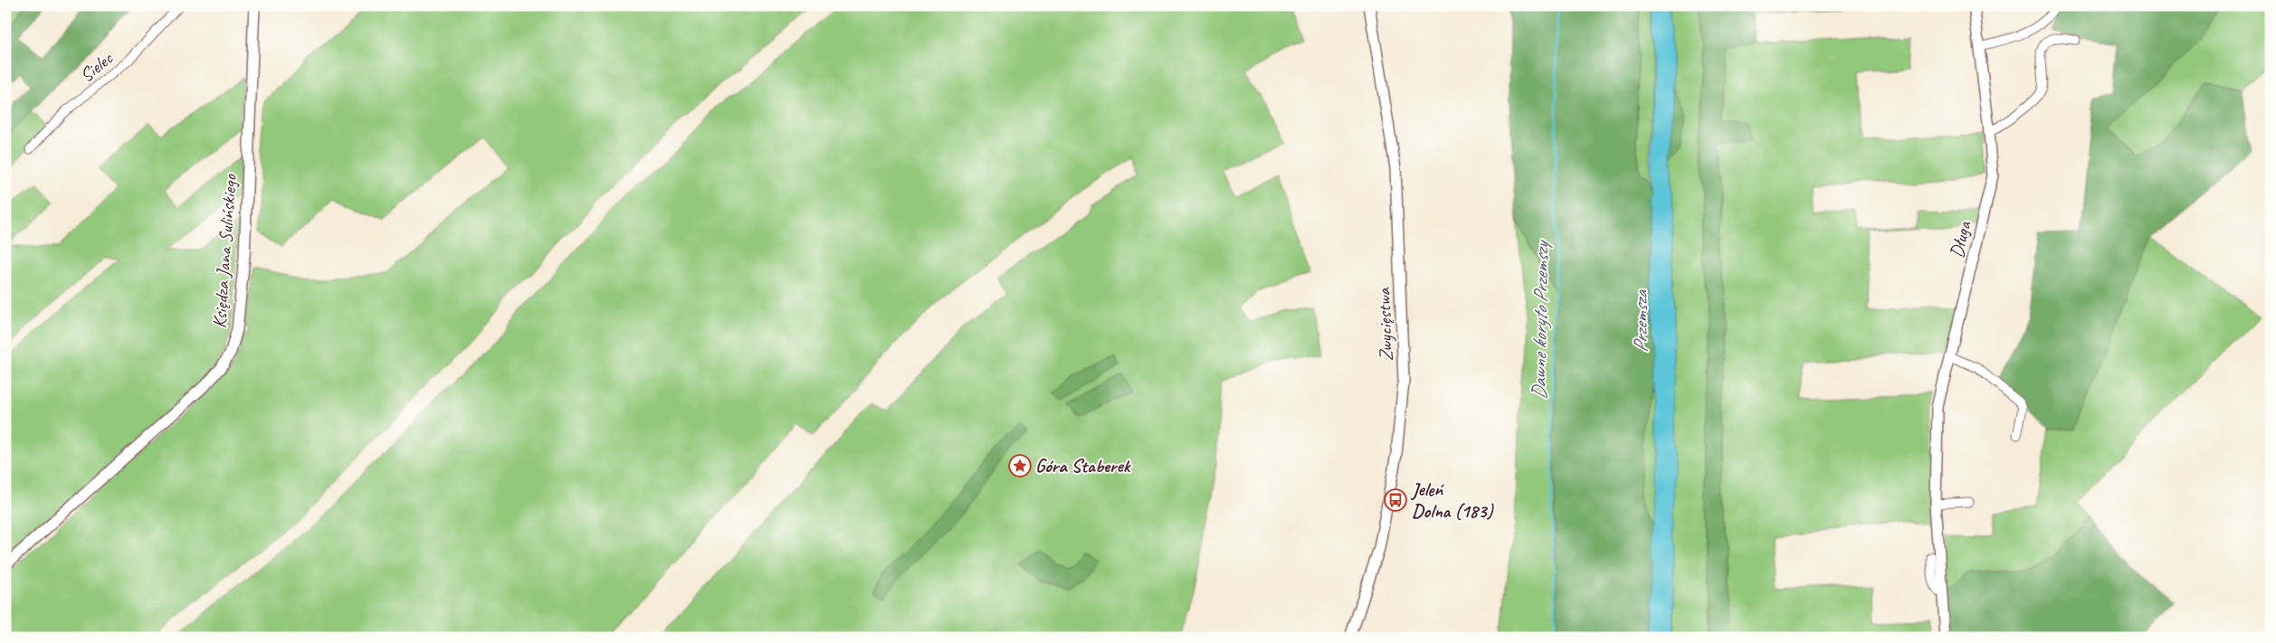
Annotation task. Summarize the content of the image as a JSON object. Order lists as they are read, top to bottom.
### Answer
{
  "streets": {
    "street": [
      "Sielec",
      "Długa",
      "Księdza Jana Sulińskiego",
      "Zwycięstwa"
    ]
  },
  "water": ["Dawne koryto Przemszy", "Przemsza"],
  "places": {
    "place": ["Góra Staberek"],
    "bus stop": ["Jeleń Dolna (183)"]
  }
}
